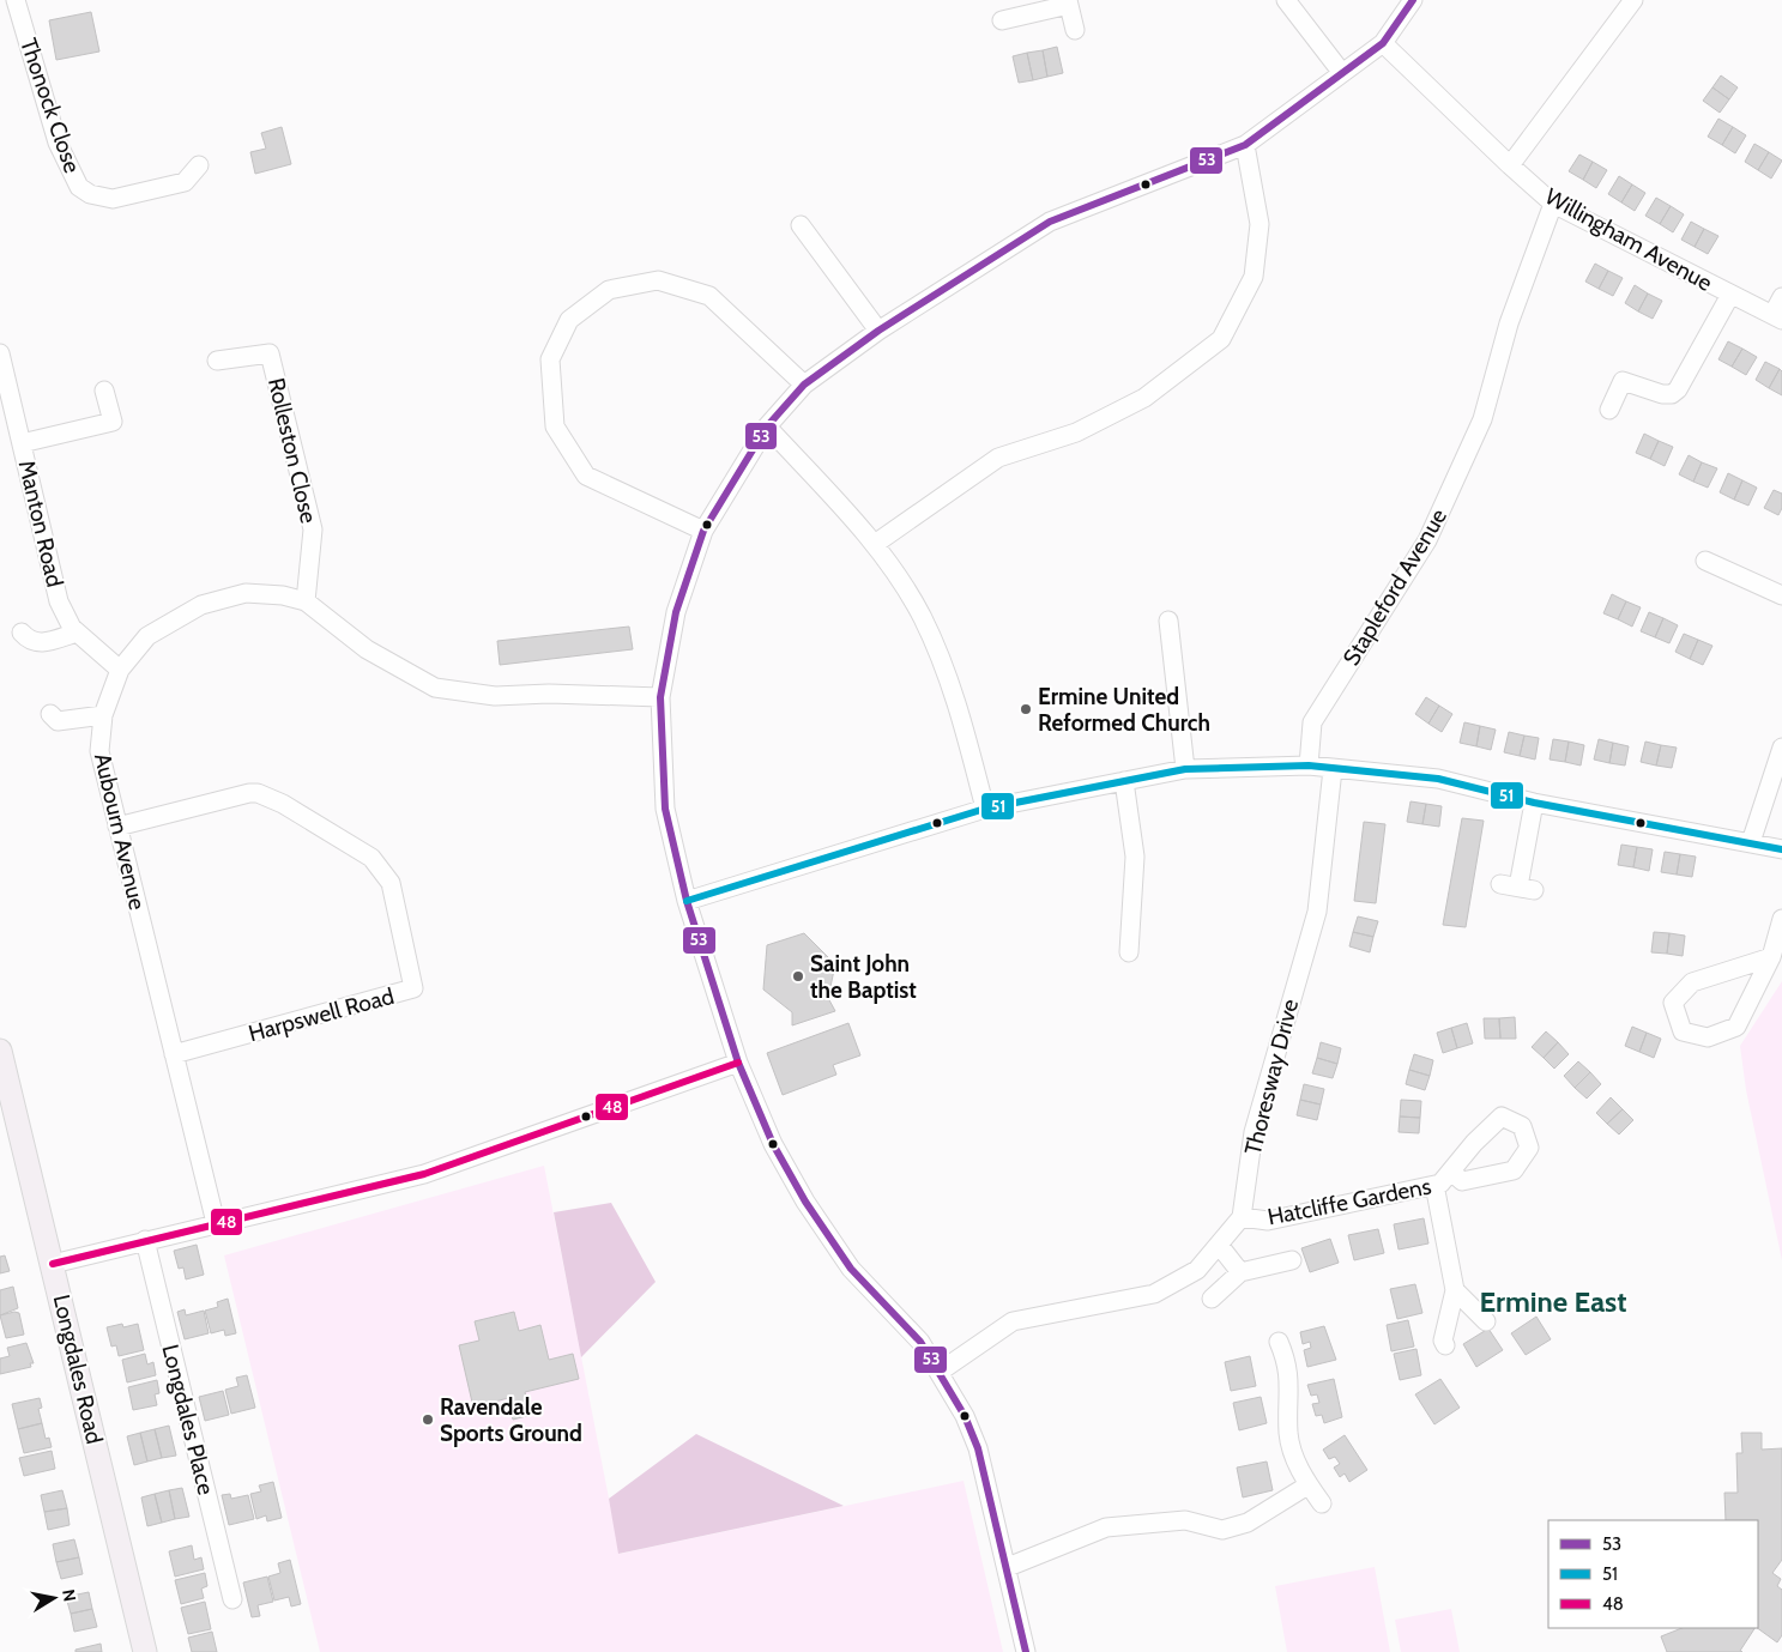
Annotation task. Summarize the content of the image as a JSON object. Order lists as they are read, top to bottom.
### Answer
{
  "streets": {
    "main road": ["Longdales Road"],
    "street": [
      "Thonock Close",
      "Willingham Avenue",
      "Rolleston Close",
      "Manton Road",
      "Stapleford Avenue",
      "Aubourn Avenue",
      "Harpswell Road",
      "Thoresway Drive",
      "Hatcliffe Gardens",
      "Longdales Place"
    ]
  },
  "crossings": [
    ["Willingham Avenue", "Stapleford Avenue"],
    ["Rolleston Close", "Aubourn Avenue"],
    ["Manton Road", "Aubourn Avenue"],
    ["Aubourn Avenue", "Harpswell Road"],
    ["Thoresway Drive", "Hatcliffe Gardens"]
  ],
  "districts": ["Ermine East"],
  "places": ["Ermine United Reformed Church", "Saint John the Baptist", "Ravendale Sports Ground"],
  "lines": ["transit line 53", "transit line 51", "transit line 48"],
  "legend": ["53", "51", "48"],
  "north": "right"
}
